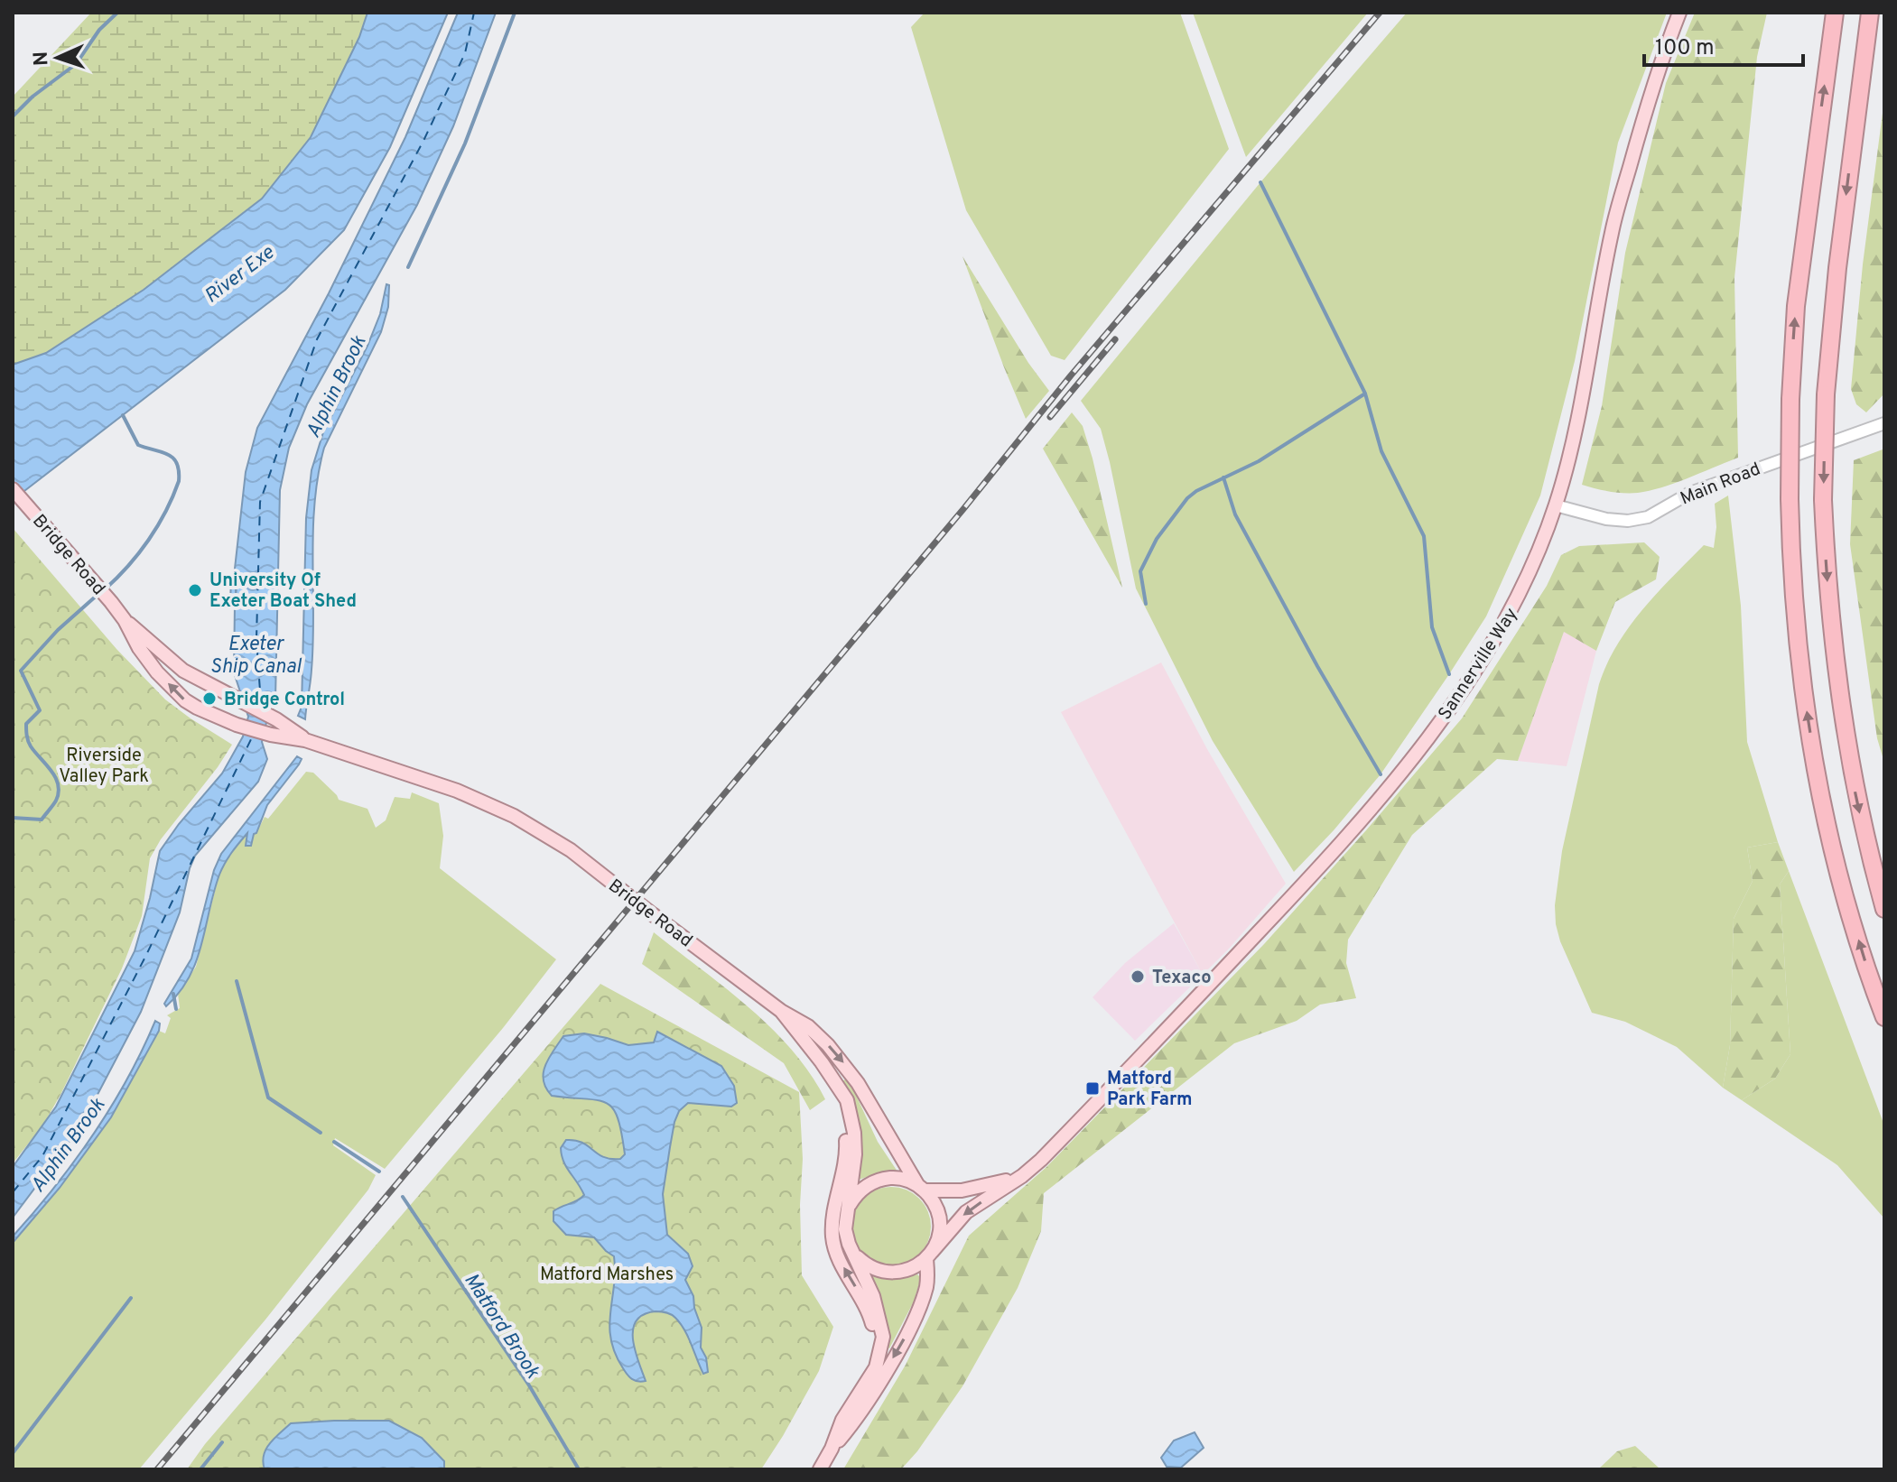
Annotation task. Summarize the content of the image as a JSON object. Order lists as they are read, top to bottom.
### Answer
{
  "streets": {
    "main road": ["Bridge Road", "Sannerville Way"],
    "street": ["Main Road"]
  },
  "crossings": [
    ["Main Road", "Sannerville Way"],
    ["Bridge Road", "Sannerville Way"]
  ],
  "water": [
    "River Exe",
    "Alphin Brook",
    "Exeter Ship Canal",
    "Matford Brook"
  ],
  "parks": ["Riverside Valley Park", "Matford Marshes"],
  "places": {
    "other": ["University Of Exeter Boat Shed", "Bridge Control", "Texaco"],
    "transit": ["Matford Park Farm"]
  },
  "scale_bar": "100 m",
  "north": "left"
}
